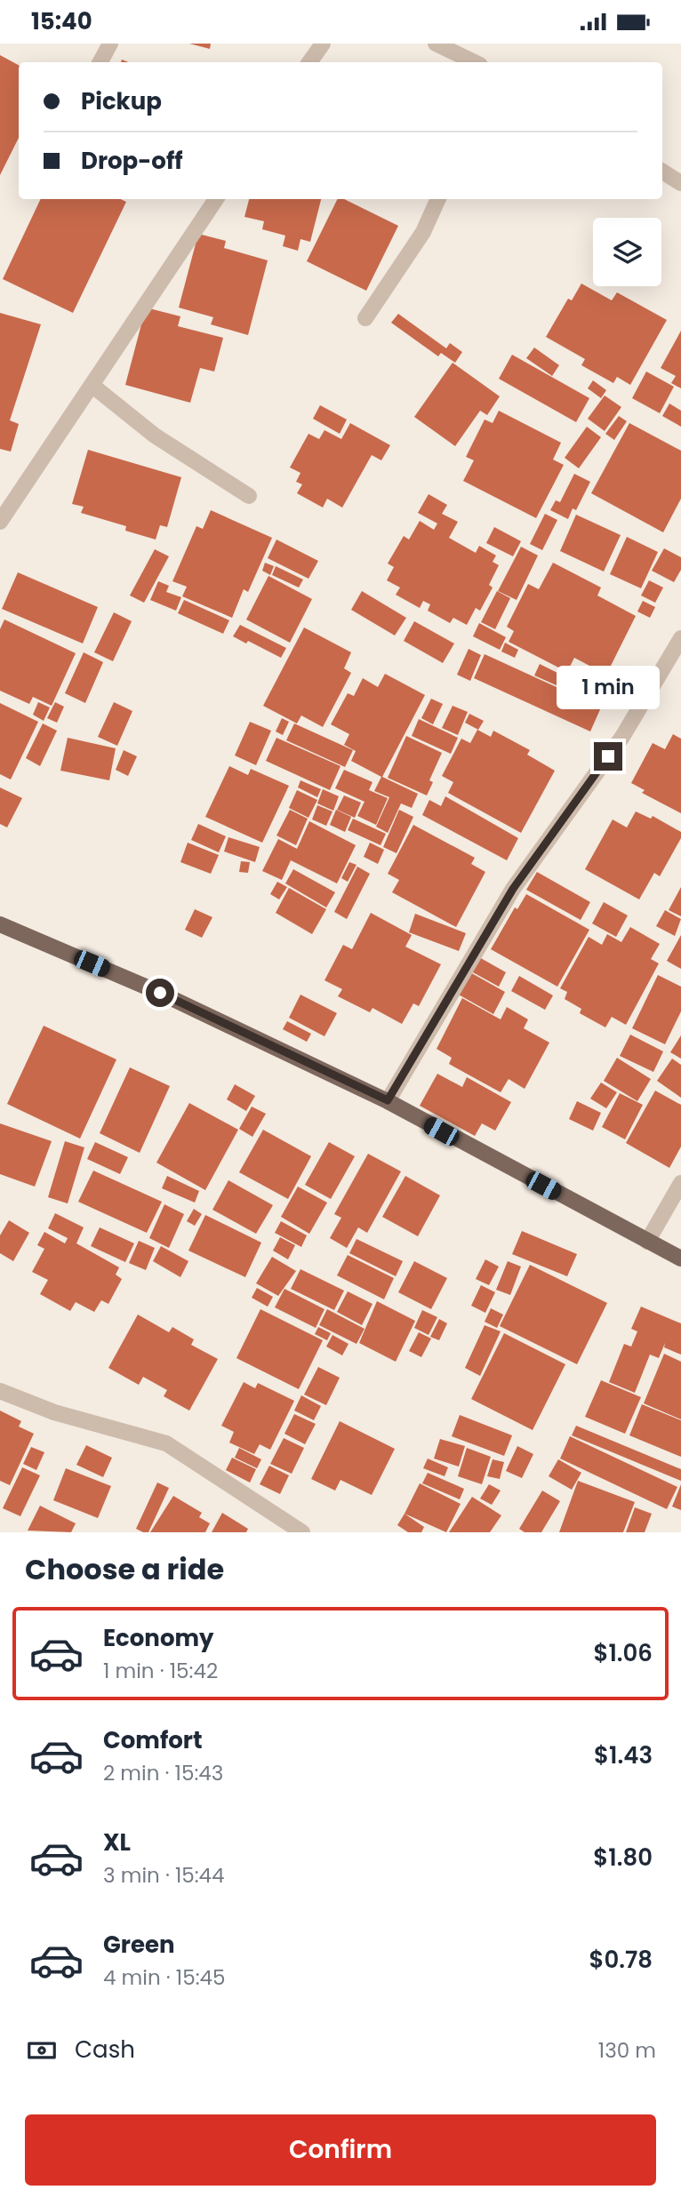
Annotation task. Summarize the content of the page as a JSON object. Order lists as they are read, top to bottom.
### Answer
{
  "page": {
    "status": "15:40",
    "banner": ["Pickup", "Drop-off"],
    "bubble": "1 min",
    "heading": "Choose a ride",
    "list": [
      {
        "name": "Economy",
        "note": "1 min · 15:42",
        "value": "$1.06"
      },
      {
        "name": "Comfort",
        "note": "2 min · 15:43",
        "value": "$1.43"
      },
      {
        "name": "XL",
        "note": "3 min · 15:44",
        "value": "$1.80"
      },
      {
        "name": "Green",
        "note": "4 min · 15:45",
        "value": "$0.78"
      }
    ],
    "pay": ["Cash", "130 m"],
    "buttons": "Confirm"
  }
}
